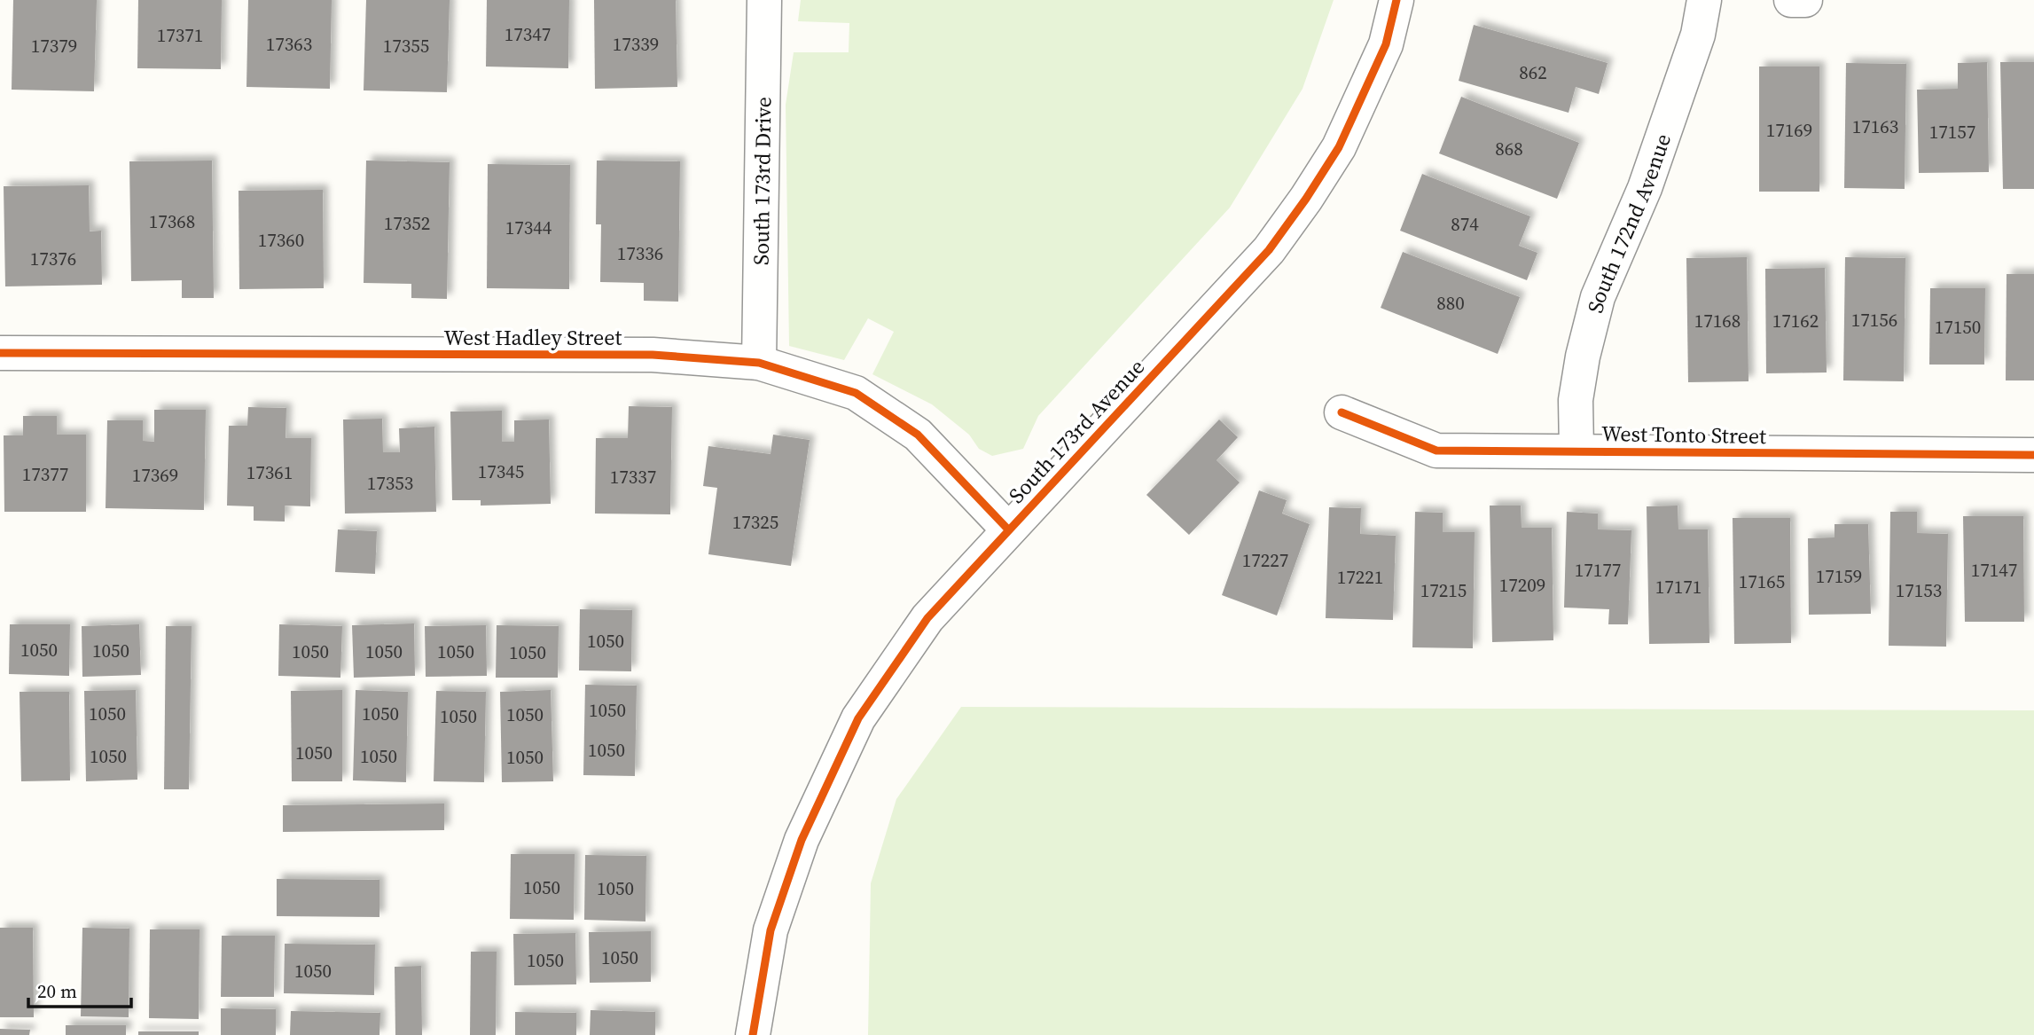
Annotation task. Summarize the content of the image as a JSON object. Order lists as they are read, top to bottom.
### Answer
{
  "streets": {
    "street": [
      "South 173rd Drive",
      "South 172nd Avenue",
      "West Hadley Street",
      "South 173rd Avenue",
      "West Tonto Street"
    ]
  },
  "crossings": [
    ["South 173rd Drive", "West Hadley Street"],
    ["South 172nd Avenue", "West Tonto Street"],
    ["West Hadley Street", "South 173rd Avenue"]
  ],
  "house_numbers": [
    "17347",
    "17371",
    "17363",
    "17339",
    "17379",
    "17355",
    "862",
    "17163",
    "17169",
    "17157",
    "868",
    "17368",
    "17352",
    "874",
    "17344",
    "17360",
    "17336",
    "17376",
    "880",
    "17156",
    "17168",
    "17162",
    "17150",
    "17345",
    "17361",
    "17377",
    "17369",
    "17337",
    "17353",
    "17325",
    "17227",
    "17177",
    "17147",
    "17159",
    "17221",
    "17165",
    "17209",
    "17171",
    "17215",
    "17153",
    "1050",
    "1050",
    "1050",
    "1050",
    "1050",
    "1050",
    "1050",
    "1050",
    "1050",
    "1050",
    "1050",
    "1050",
    "1050",
    "1050",
    "1050",
    "1050",
    "1050",
    "1050",
    "1050",
    "1050",
    "1050",
    "1050"
  ],
  "scale_bar": "20 m"
}
